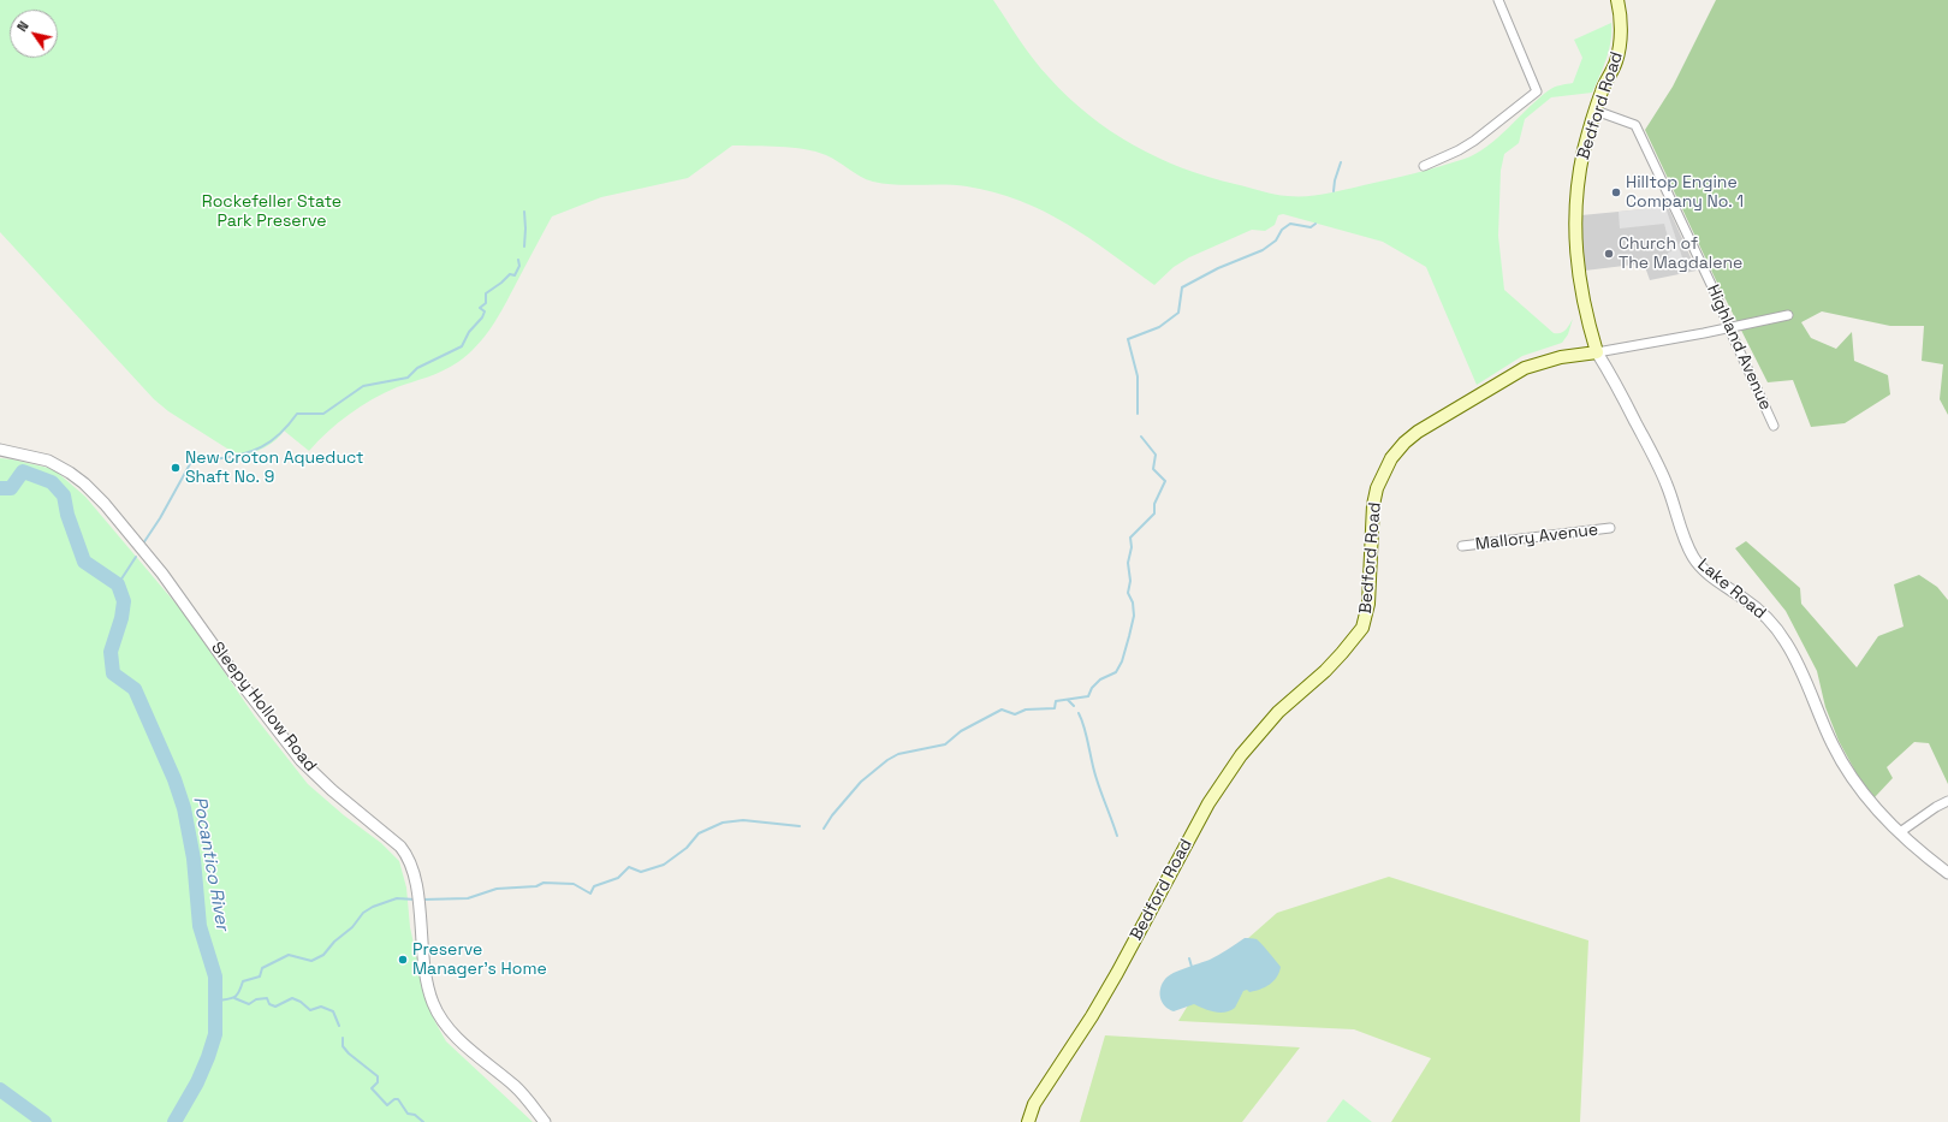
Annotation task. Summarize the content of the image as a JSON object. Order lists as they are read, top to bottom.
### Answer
{
  "streets": {
    "main road": ["Bedford Road"],
    "street": [
      "Highland Avenue",
      "Mallory Avenue",
      "Lake Road",
      "Sleepy Hollow Road"
    ]
  },
  "crossings": [
    ["Bedford Road", "Highland Avenue"],
    ["Bedford Road", "Lake Road"]
  ],
  "water": ["Pocantico River"],
  "parks": ["Rockefeller State Park Preserve"],
  "places": [
    "Hilltop Engine Company No. 1",
    "Church of The Magdalene",
    "New Croton Aqueduct Shaft No. 9",
    "Preserve Manager's Home"
  ],
  "north": "top left"
}
